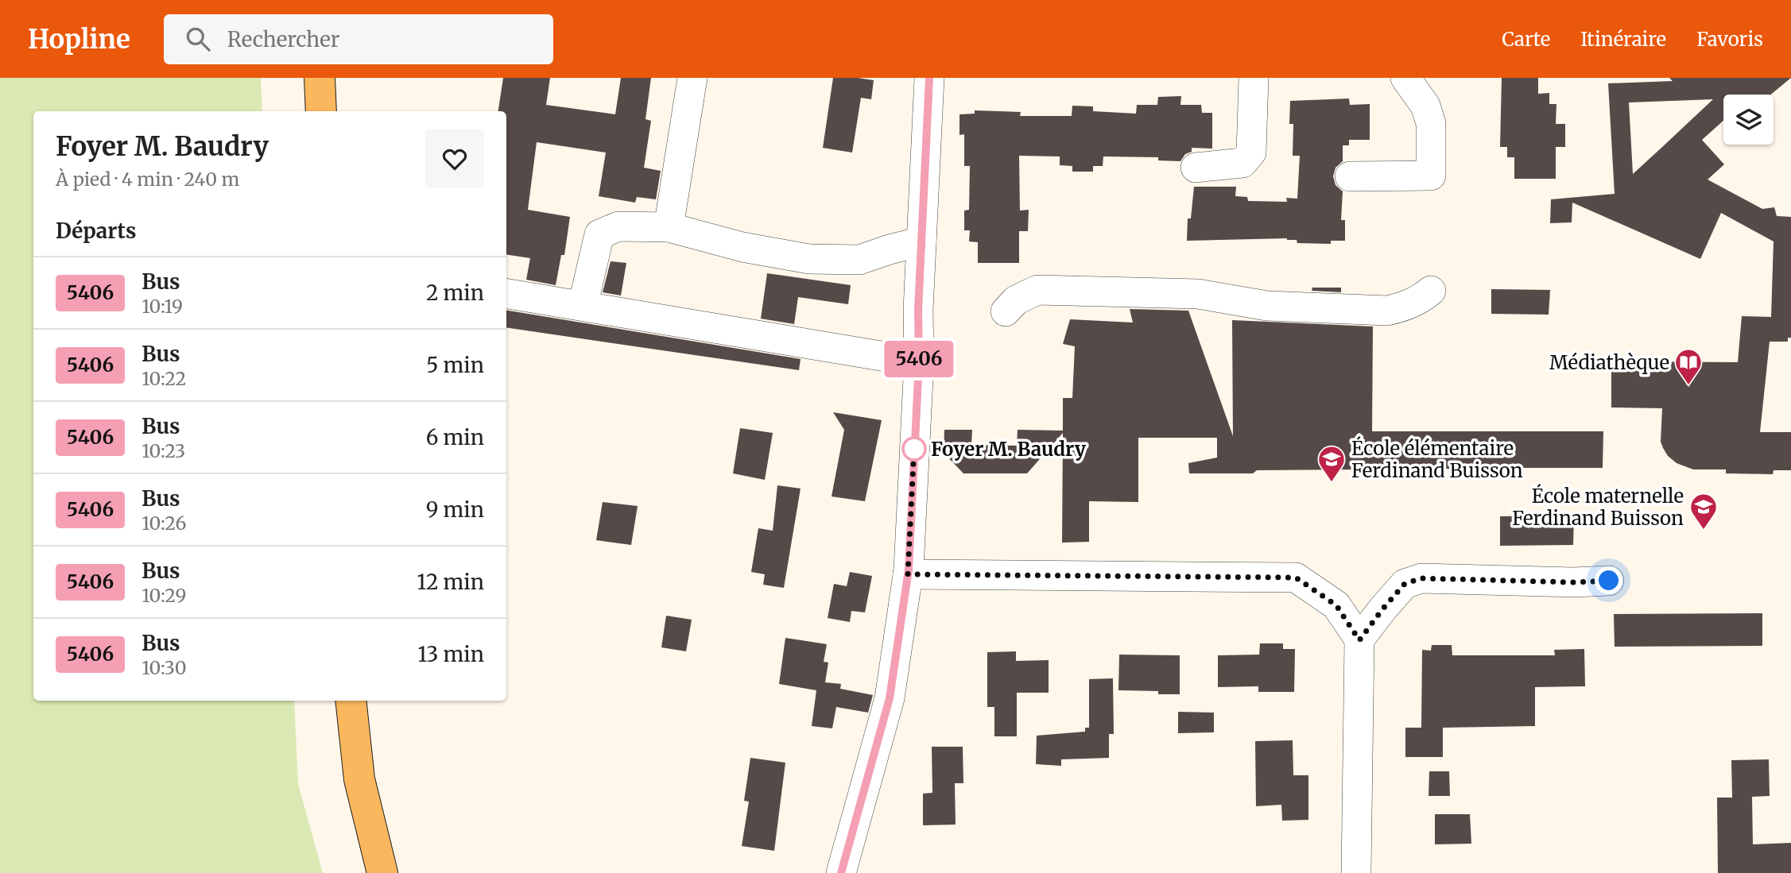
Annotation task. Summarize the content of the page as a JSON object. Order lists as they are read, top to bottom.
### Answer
{
  "places": {
    "library": ["Médiathèque"],
    "other": ["Foyer M. Baudry"],
    "school or university": ["École élémentaire Ferdinand Buisson", "École maternelle Ferdinand Buisson"]
  },
  "lines": ["bus line 5406"],
  "page": {
    "header": "Hopline",
    "search": "Rechercher",
    "nav": ["Carte", "Itinéraire", "Favoris"],
    "on_map": "5406",
    "heading": [
      ["Foyer M. Baudry", "À pied · 4 min · 240 m"],
      "Départs"
    ],
    "list": [
      {
        "mark": "5406",
        "name": "Bus",
        "note": "10:19",
        "value": "2 min"
      },
      {
        "mark": "5406",
        "name": "Bus",
        "note": "10:22",
        "value": "5 min"
      },
      {
        "mark": "5406",
        "name": "Bus",
        "note": "10:23",
        "value": "6 min"
      },
      {
        "mark": "5406",
        "name": "Bus",
        "note": "10:26",
        "value": "9 min"
      },
      {
        "mark": "5406",
        "name": "Bus",
        "note": "10:29",
        "value": "12 min"
      },
      {
        "mark": "5406",
        "name": "Bus",
        "note": "10:30",
        "value": "13 min"
      }
    ]
  }
}
